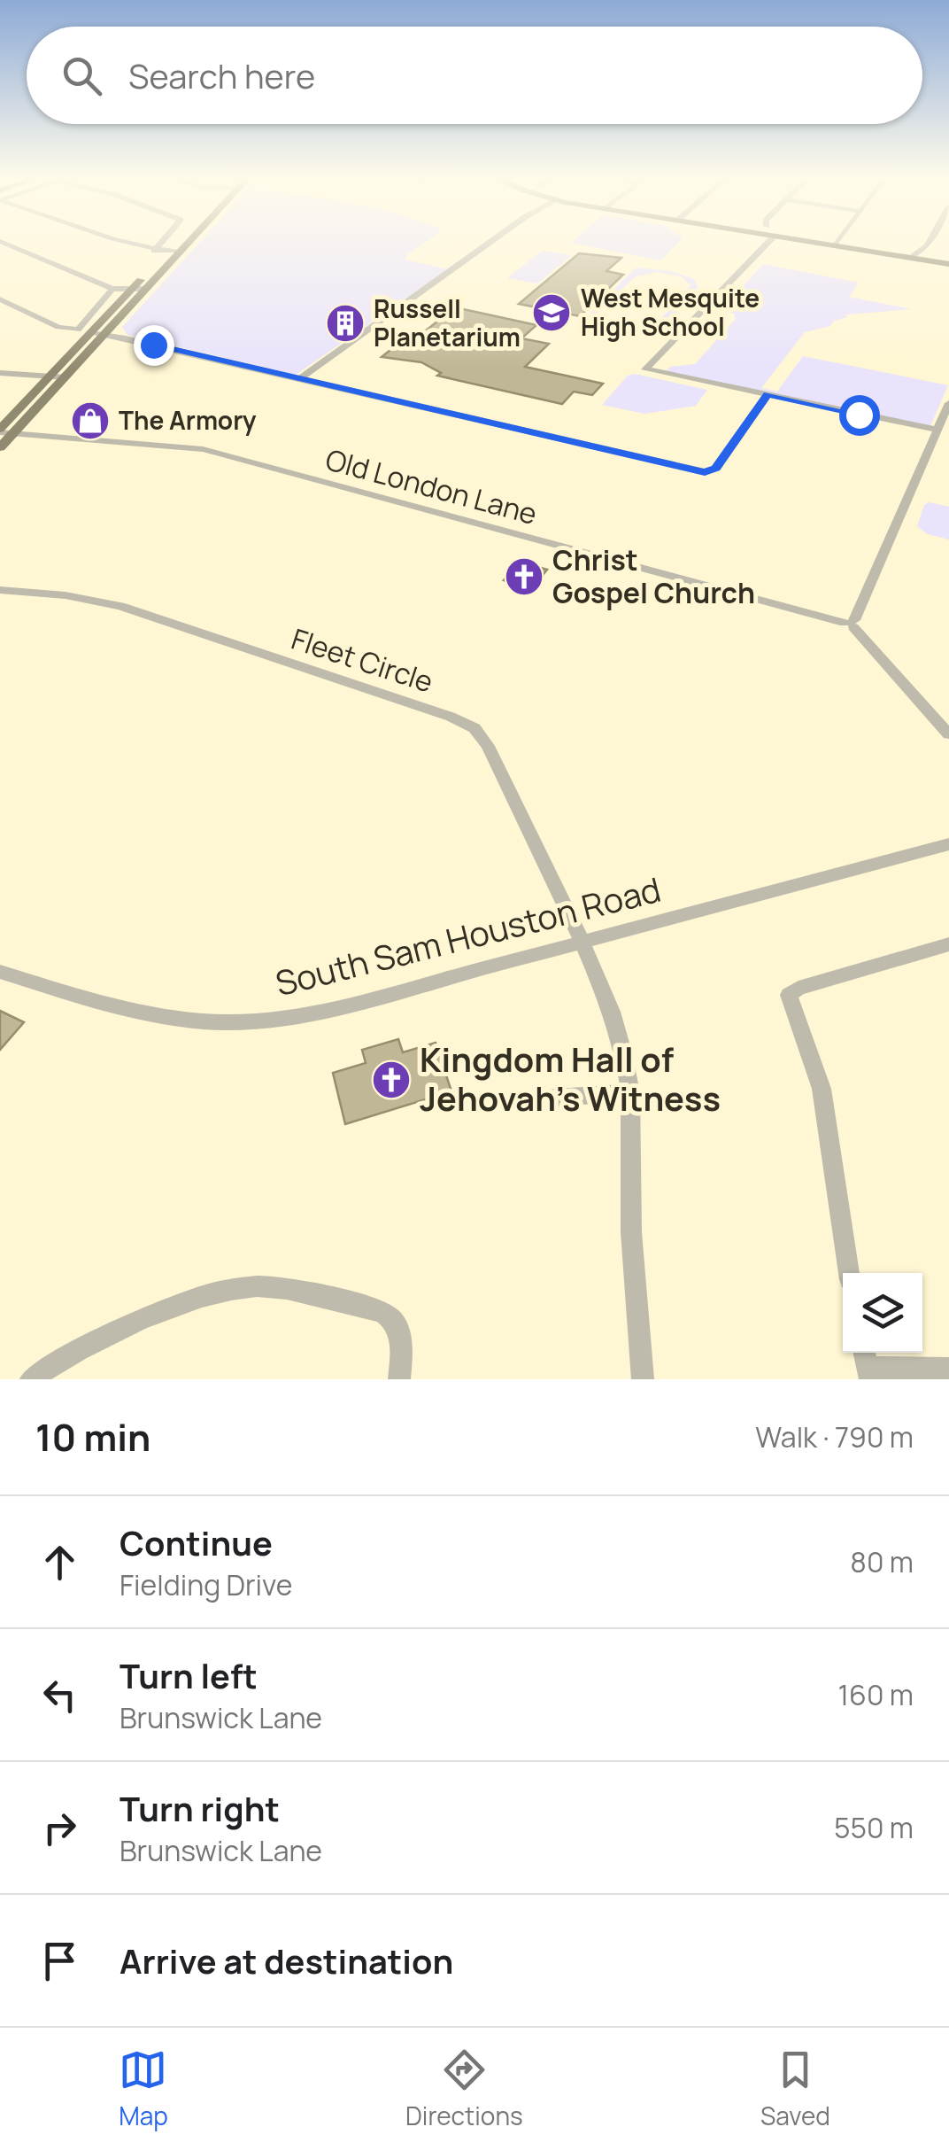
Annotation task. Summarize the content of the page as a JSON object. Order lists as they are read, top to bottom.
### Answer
{
  "streets": {
    "street": ["Old London Lane", "Fleet Circle", "South Sam Houston Road"]
  },
  "crossings": [
    ["Fleet Circle", "South Sam Houston Road"]
  ],
  "places": {
    "school or university": ["West Mesquite High School"],
    "building": ["Russell Planetarium"],
    "shop": ["The Armory"],
    "church": ["Christ Gospel Church", "Kingdom Hall of Jehovah's Witness"]
  },
  "page": {
    "search": "Search here",
    "heading": ["10 min", "Walk · 790 m"],
    "list": [
      ["Continue", "Fielding Drive", "80 m"],
      ["Turn left", "Brunswick Lane", "160 m"],
      ["Turn right", "Brunswick Lane", "550 m"],
      "Arrive at destination"
    ],
    "nav": ["Map", "Directions", "Saved"]
  }
}
